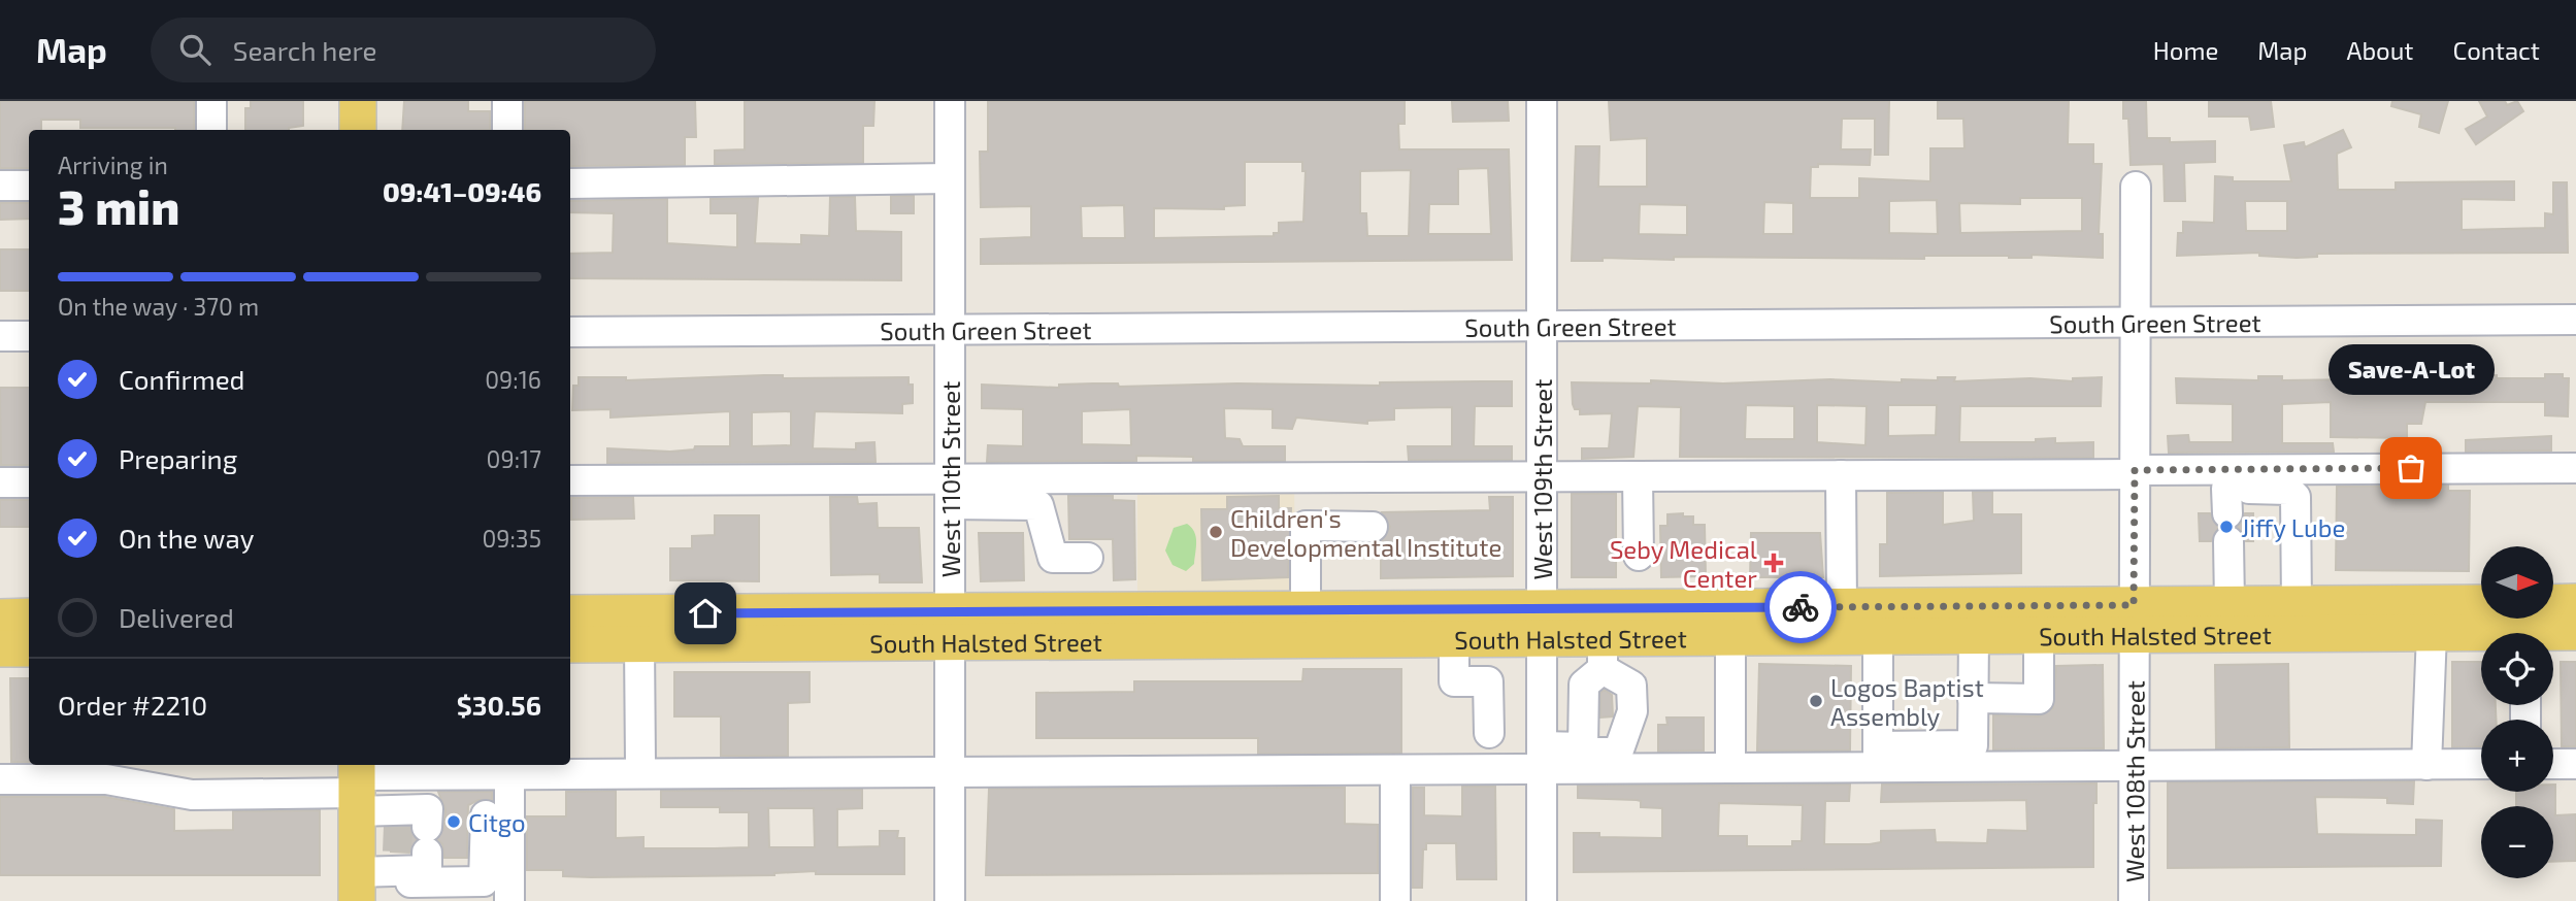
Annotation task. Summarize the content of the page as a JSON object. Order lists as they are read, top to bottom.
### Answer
{
  "streets": {
    "main road": ["South Halsted Street"],
    "street": [
      "South Green Street",
      "West 110th Street",
      "West 109th Street",
      "West 108th Street"
    ]
  },
  "crossings": [
    ["South Green Street", "West 110th Street"],
    ["South Green Street", "West 109th Street"],
    ["South Green Street", "West 108th Street"],
    ["West 110th Street", "South Halsted Street"],
    ["West 109th Street", "South Halsted Street"],
    ["South Halsted Street", "West 108th Street"]
  ],
  "places": {
    "other": [
      "Save-A-Lot",
      "Jiffy Lube",
      "Children's Developmental Institute",
      "Logos Baptist Assembly",
      "Citgo"
    ],
    "health": ["Seby Medical Center"]
  },
  "north": "right",
  "page": {
    "header": "Map",
    "search": "Search here",
    "nav": [
      "Home",
      "Map",
      "About",
      "Contact"
    ],
    "heading": ["3 min", "Arriving in", "09:41–09:46"],
    "panel": ["Order #2210", "$30.56"],
    "bar": "On the way · 370 m",
    "list": [
      ["Confirmed", "09:16"],
      ["Preparing", "09:17"],
      ["On the way", "09:35"],
      "Delivered"
    ],
    "bubble": "Save-A-Lot",
    "map_buttons": ["+", "−"]
  }
}
